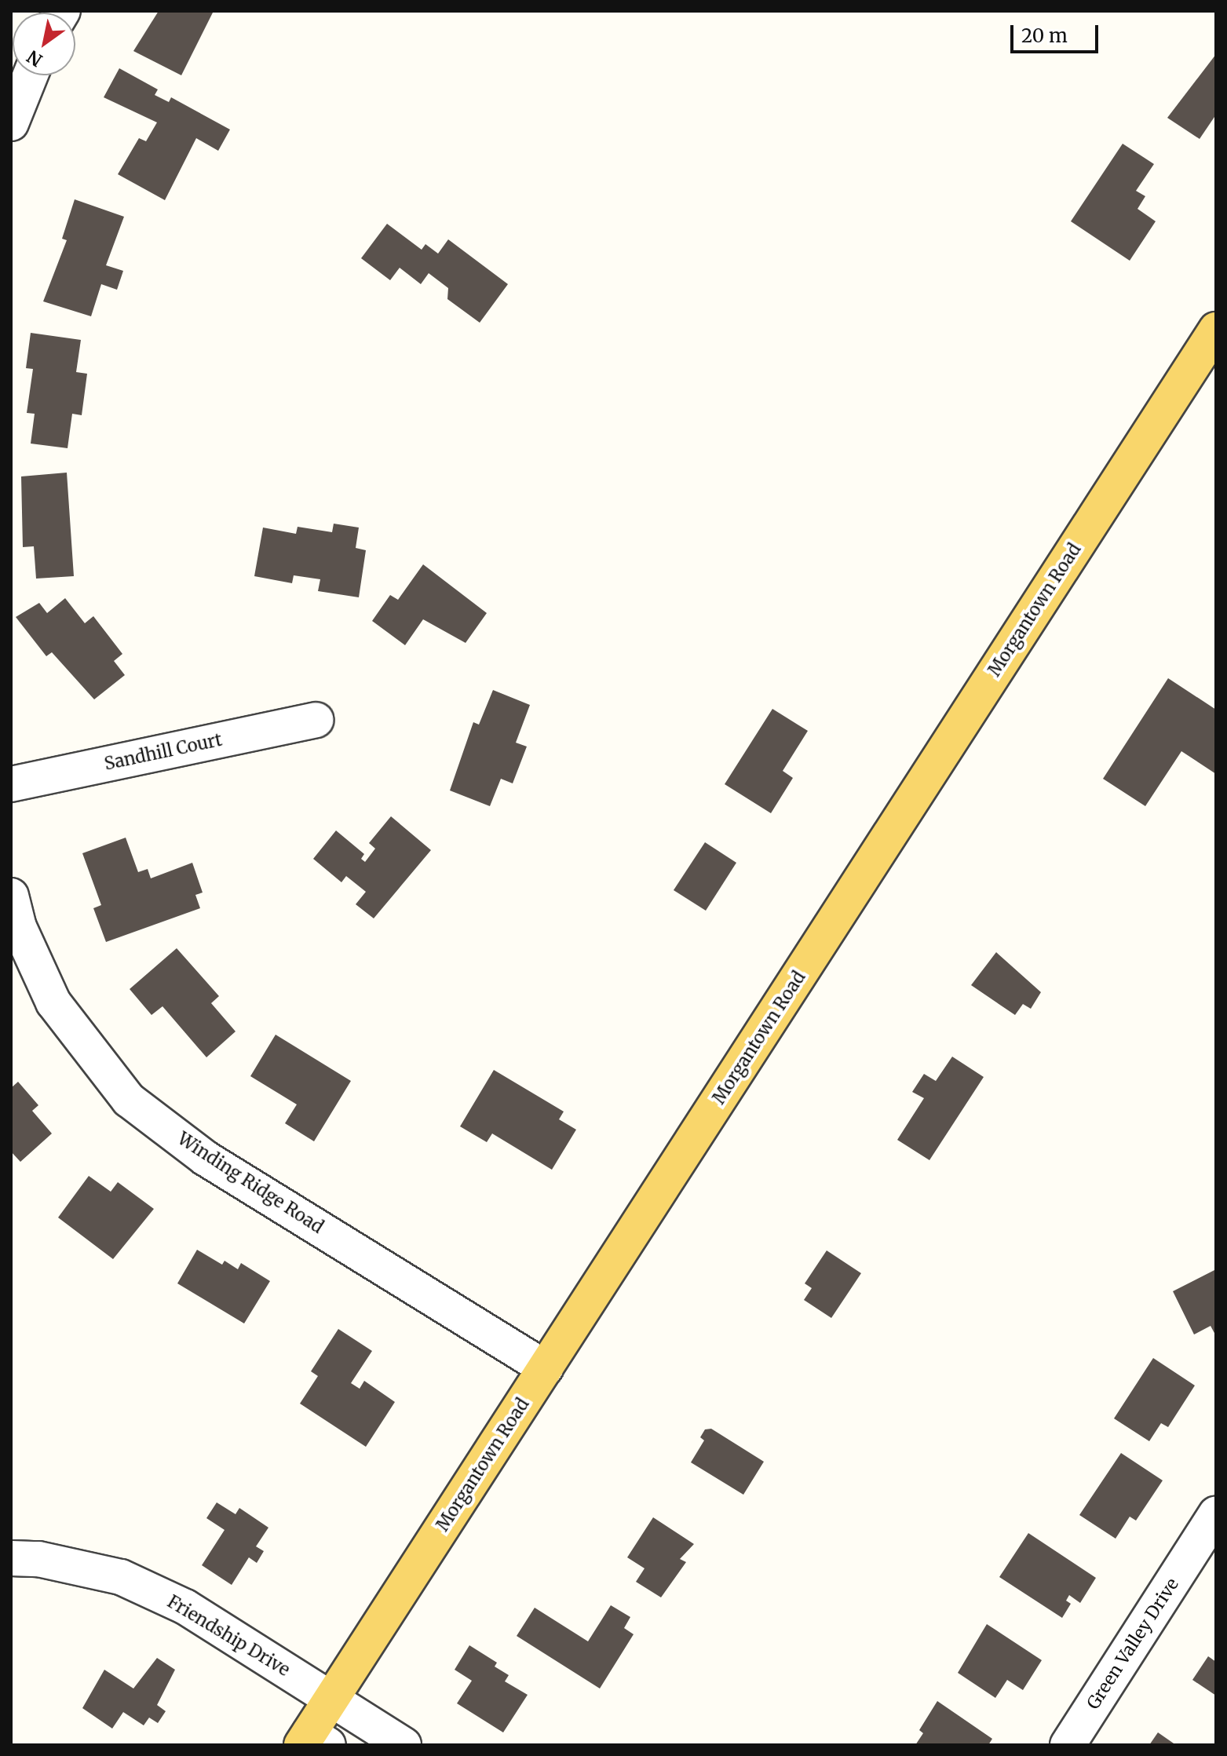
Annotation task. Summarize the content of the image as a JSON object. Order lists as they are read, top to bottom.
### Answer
{
  "streets": {
    "main road": ["Morgantown Road"],
    "street": [
      "Sandhill Court",
      "Winding Ridge Road",
      "Friendship Drive",
      "Green Valley Drive"
    ]
  },
  "crossings": [
    ["Morgantown Road", "Winding Ridge Road"],
    ["Morgantown Road", "Friendship Drive"]
  ],
  "scale_bar": "20 m",
  "north": "bottom left"
}
